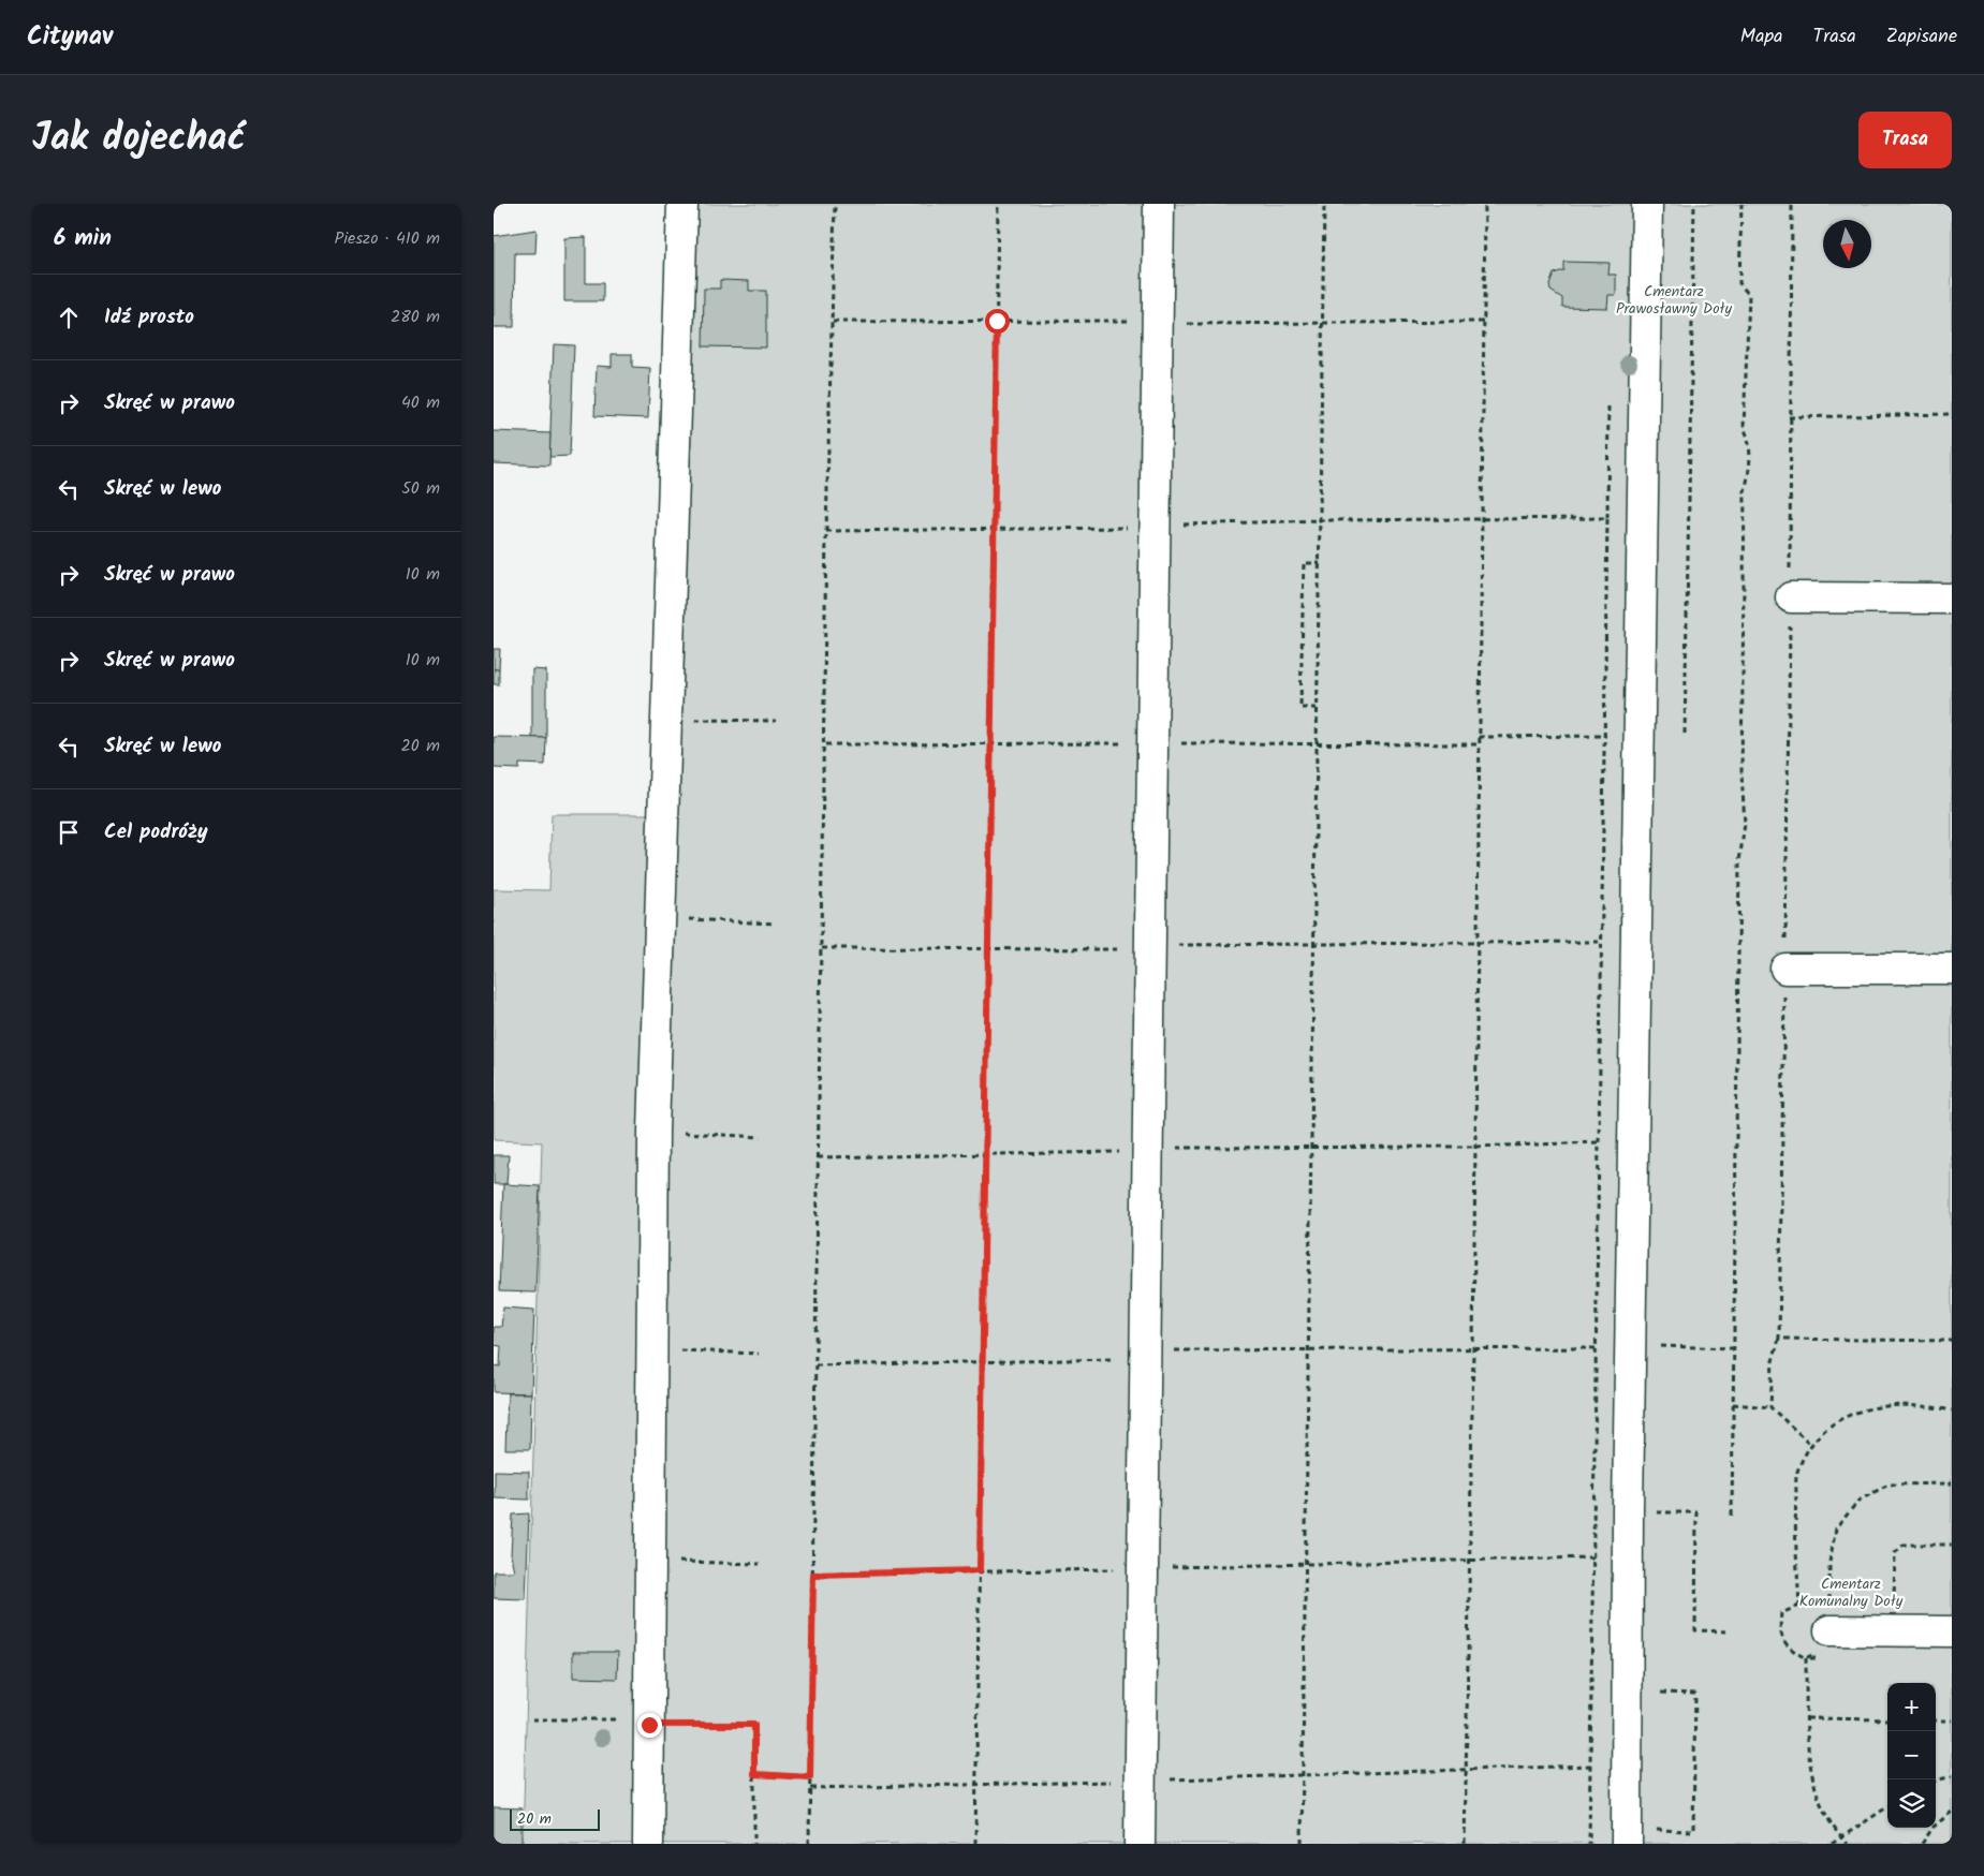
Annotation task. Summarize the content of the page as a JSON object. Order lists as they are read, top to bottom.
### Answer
{
  "parks": ["Cmentarz Prawosławny Doły", "Cmentarz Komunalny Doły"],
  "scale_bar": "20 m",
  "north": "bottom",
  "page": {
    "header": "Citynav",
    "nav": ["Mapa", "Trasa", "Zapisane"],
    "title": "Jak dojechać",
    "buttons": "Trasa",
    "heading": ["6 min", "Pieszo · 410 m"],
    "list": [
      ["Idź prosto", "280 m"],
      ["Skręć w prawo", "40 m"],
      ["Skręć w lewo", "50 m"],
      ["Skręć w prawo", "10 m"],
      ["Skręć w prawo", "10 m"],
      ["Skręć w lewo", "20 m"],
      "Cel podróży"
    ],
    "map_buttons": ["+", "−"],
    "scale": "20 m"
  }
}
